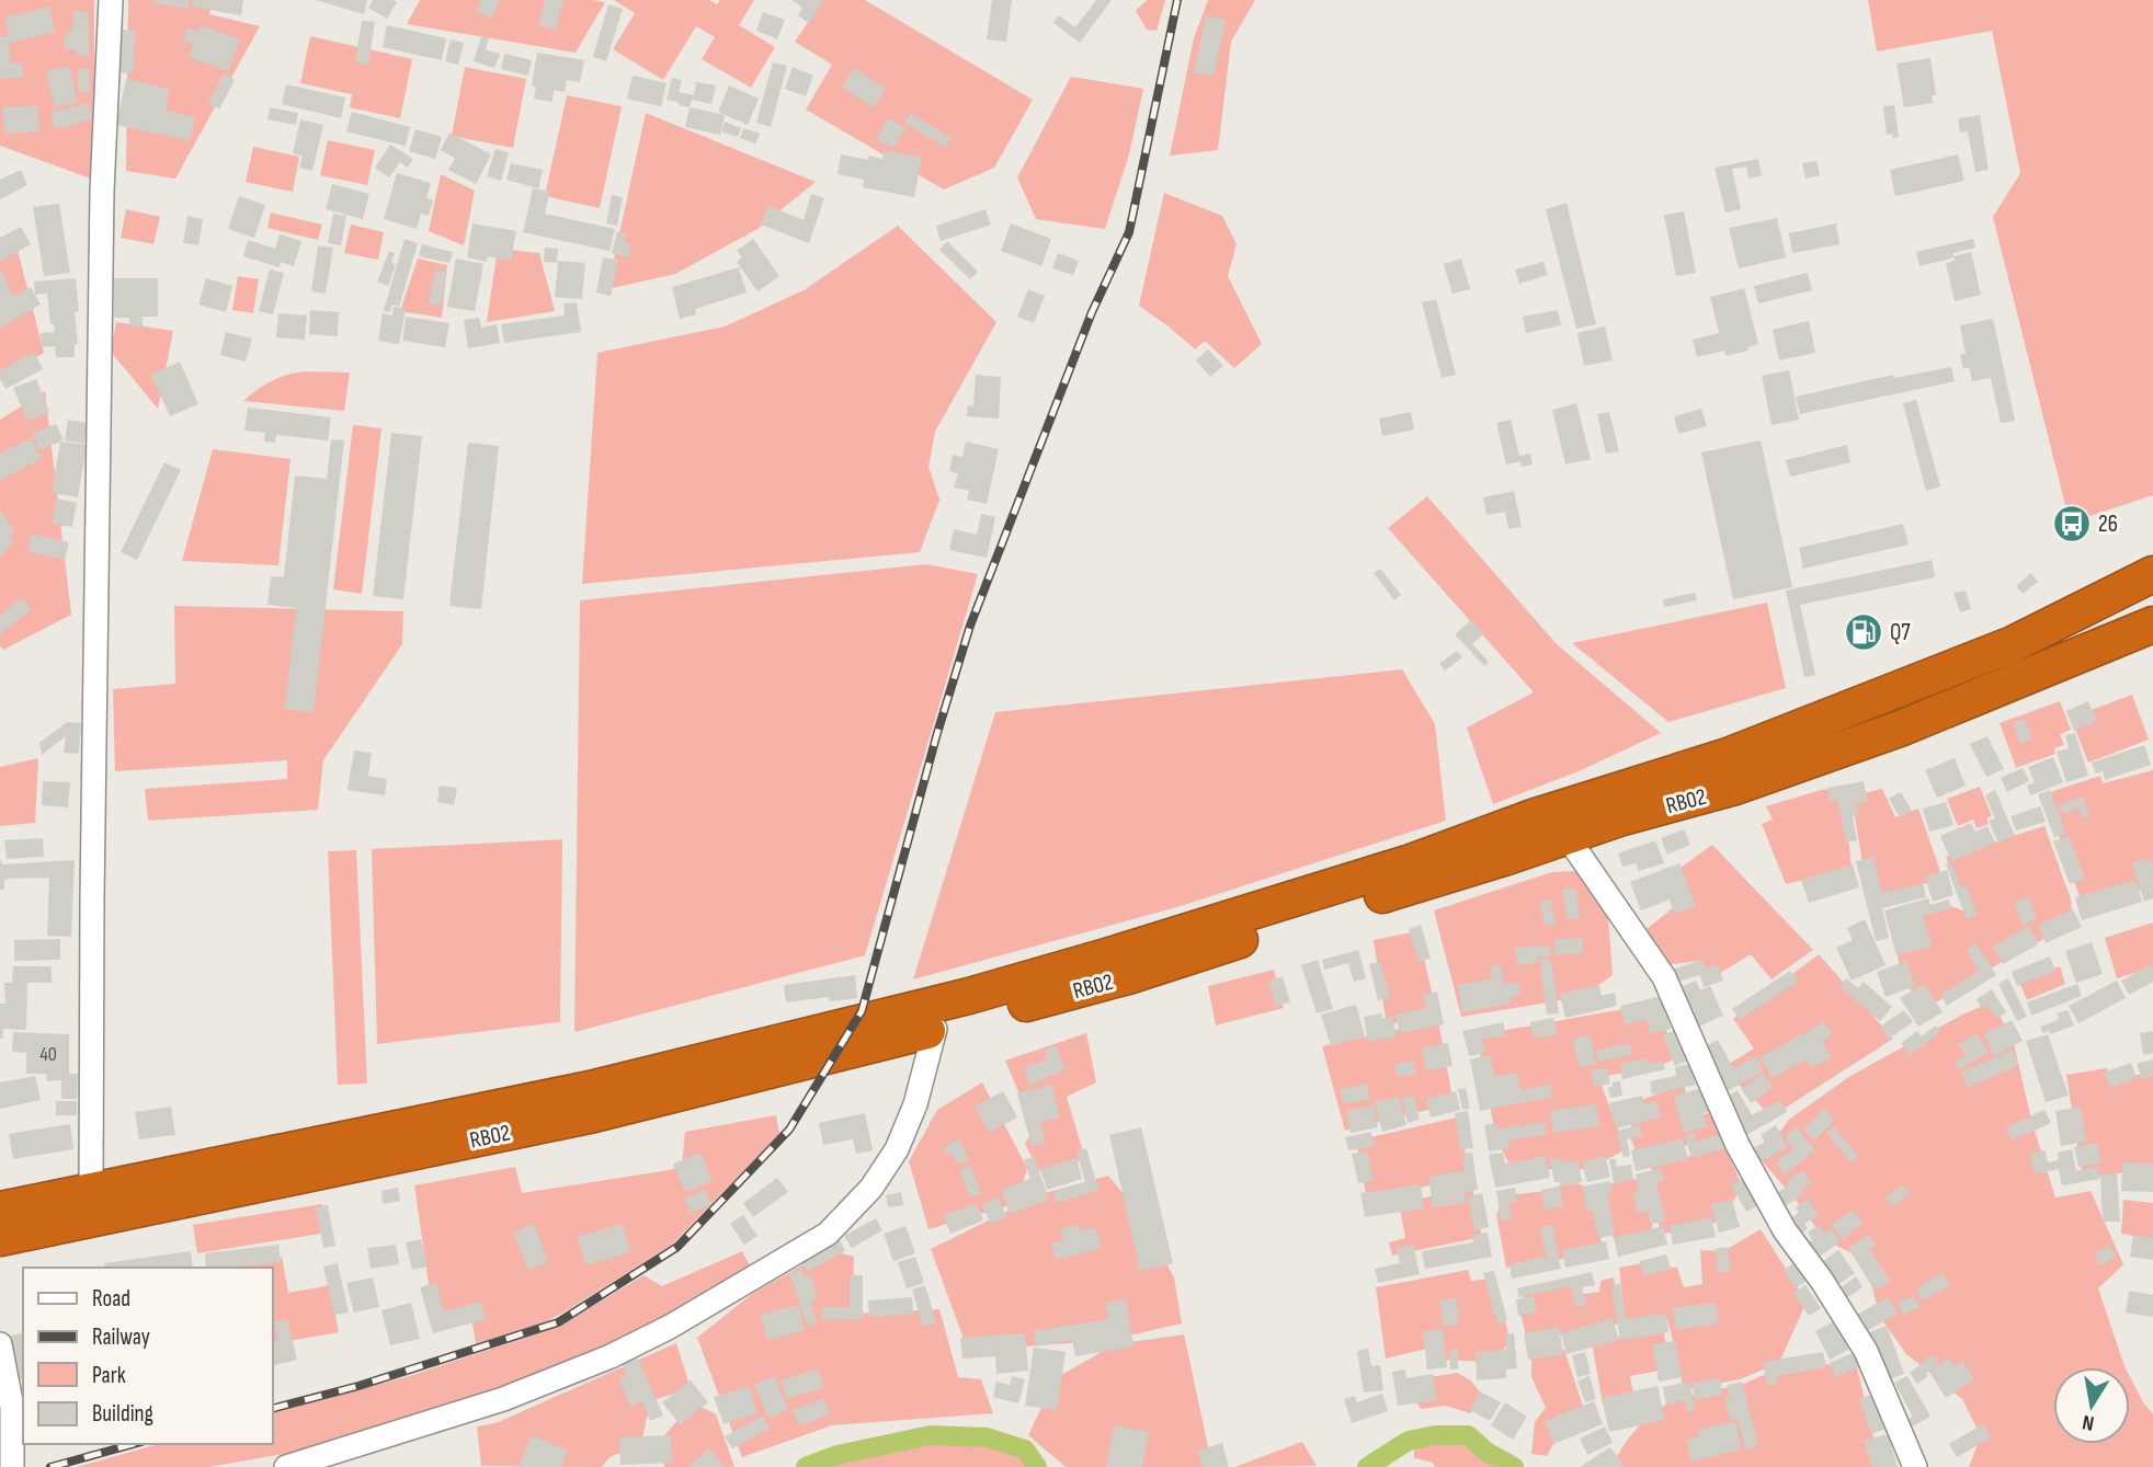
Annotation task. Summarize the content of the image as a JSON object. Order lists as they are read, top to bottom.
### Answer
{
  "streets": {
    "highway": ["RB02"]
  },
  "places": {
    "bus stop": ["26"],
    "fuel station": ["Q7"]
  },
  "house_numbers": ["40"],
  "legend": [
    "Road",
    "Railway",
    "Park",
    "Building"
  ],
  "north": "bottom"
}
